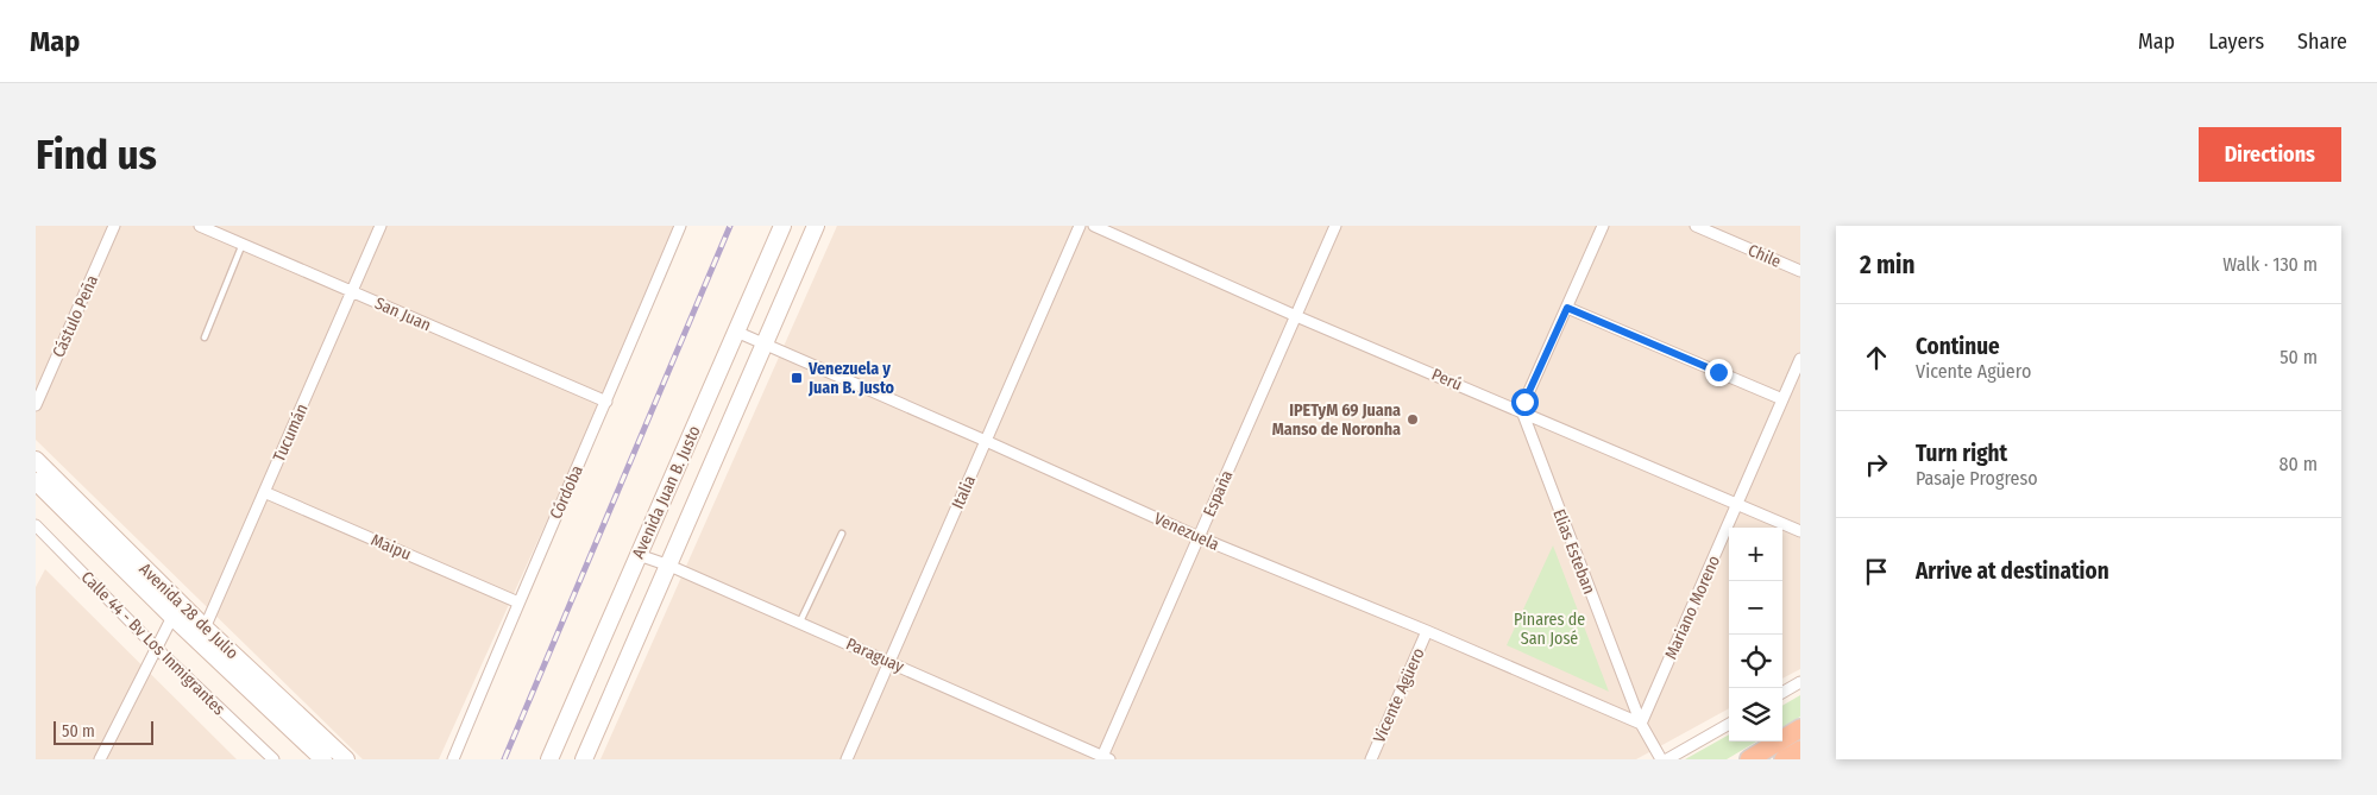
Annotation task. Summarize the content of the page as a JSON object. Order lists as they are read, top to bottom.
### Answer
{
  "streets": {
    "main road": ["Avenida Juan B. Justo", "Avenida 28 de Julio"],
    "street": [
      "Chile",
      "San Juan",
      "Cástulo Peña",
      "Perú",
      "Tucumán",
      "Córdoba",
      "Italia",
      "España",
      "Venezuela",
      "Maipu",
      "Elias Esteban",
      "Mariano Moreno",
      "Calle 44 - Bv Los Inmigrantes",
      "Paraguay",
      "Vicente Agüero"
    ]
  },
  "crossings": [
    ["San Juan", "Tucumán"],
    ["San Juan", "Córdoba"],
    ["Perú", "España"],
    ["Perú", "Elias Esteban"],
    ["Perú", "Mariano Moreno"],
    ["Tucumán", "Maipu"],
    ["Tucumán", "Avenida 28 de Julio"],
    ["Córdoba", "Maipu"],
    ["Avenida Juan B. Justo", "Venezuela"],
    ["Avenida Juan B. Justo", "Paraguay"],
    ["Italia", "Venezuela"],
    ["Italia", "Paraguay"],
    ["España", "Venezuela"],
    ["España", "Paraguay"],
    ["Venezuela", "Elias Esteban"],
    ["Venezuela", "Mariano Moreno"],
    ["Venezuela", "Vicente Agüero"],
    ["Elias Esteban", "Mariano Moreno"]
  ],
  "parks": ["Pinares de San José"],
  "places": {
    "transit": ["Venezuela y Juan B. Justo"],
    "other": ["IPETyM 69 Juana Manso de Noronha"]
  },
  "scale_bar": "50 m",
  "page": {
    "header": "Map",
    "nav": ["Map", "Layers", "Share"],
    "buttons": "Directions",
    "title": "Find us",
    "heading": ["2 min", "Walk · 130 m"],
    "list": [
      ["Continue", "Vicente Agüero", "50 m"],
      ["Turn right", "Pasaje Progreso", "80 m"],
      "Arrive at destination"
    ],
    "map_buttons": ["+", "−"],
    "scale": "50 m"
  }
}
